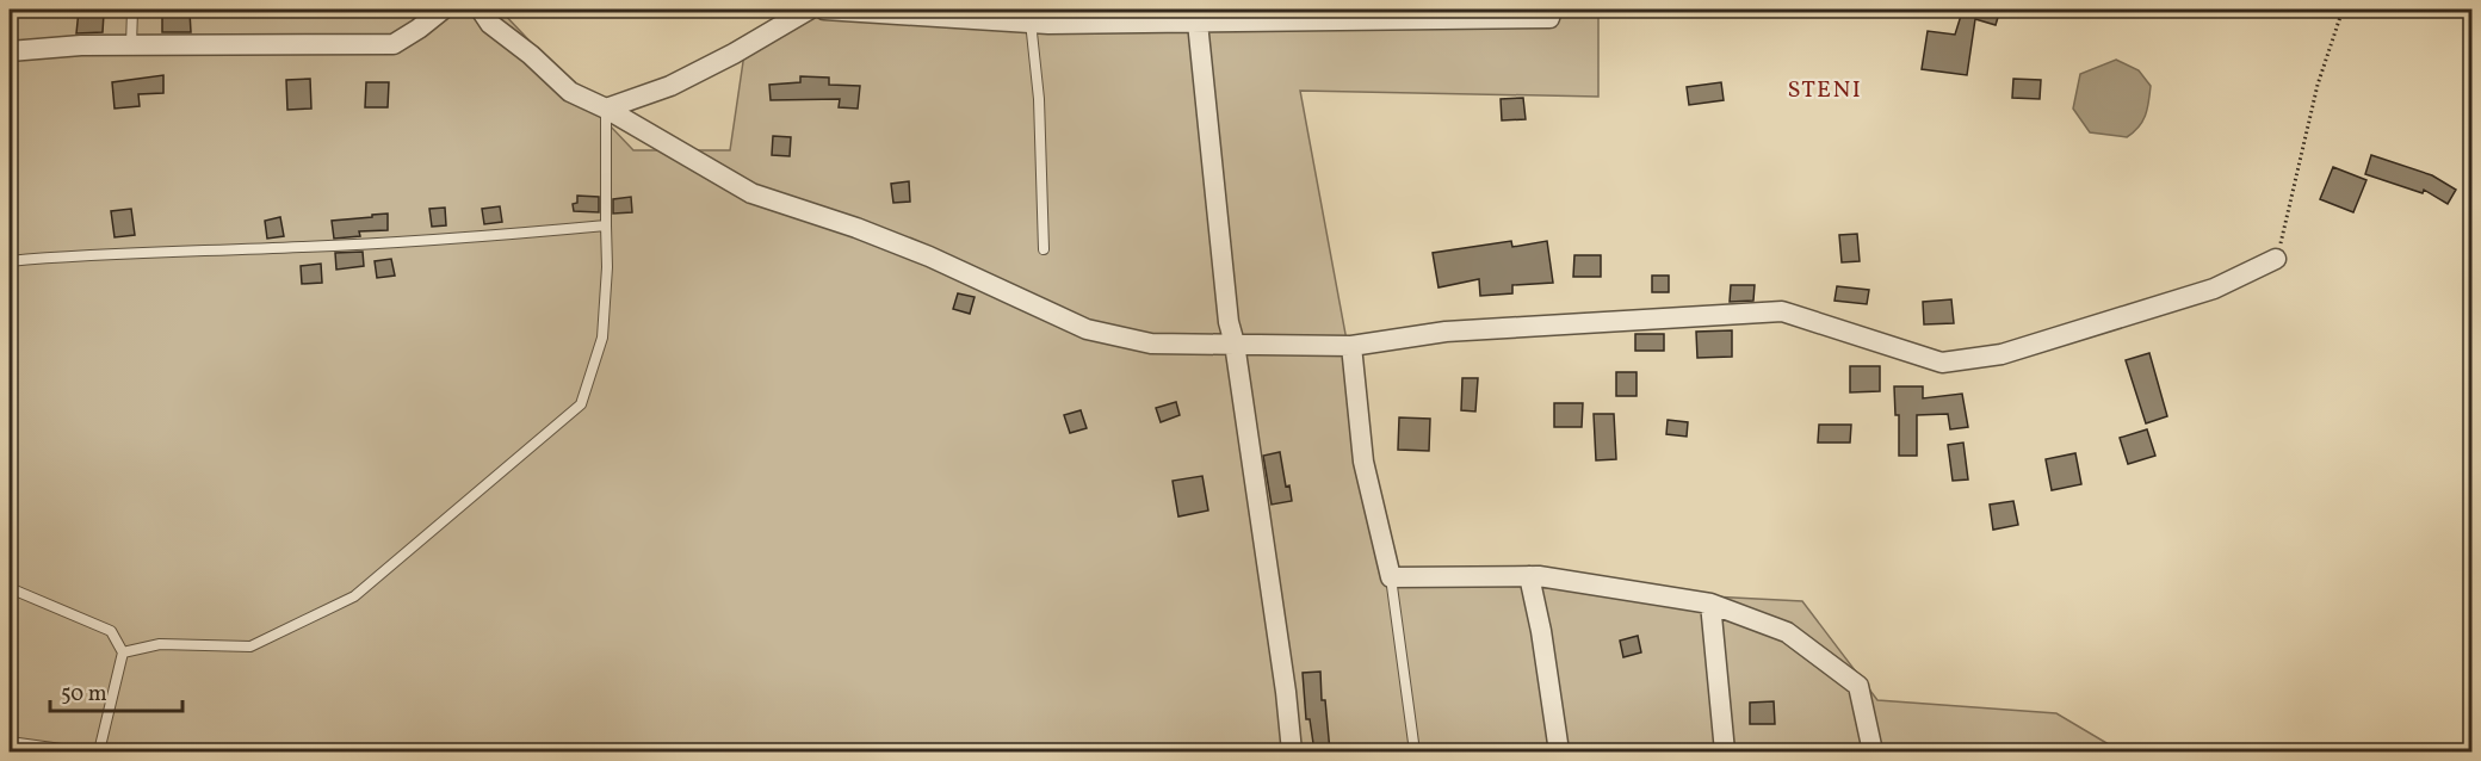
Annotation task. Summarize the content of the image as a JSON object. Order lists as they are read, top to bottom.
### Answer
{
  "districts": ["STENI"],
  "scale_bar": "50 m"
}
